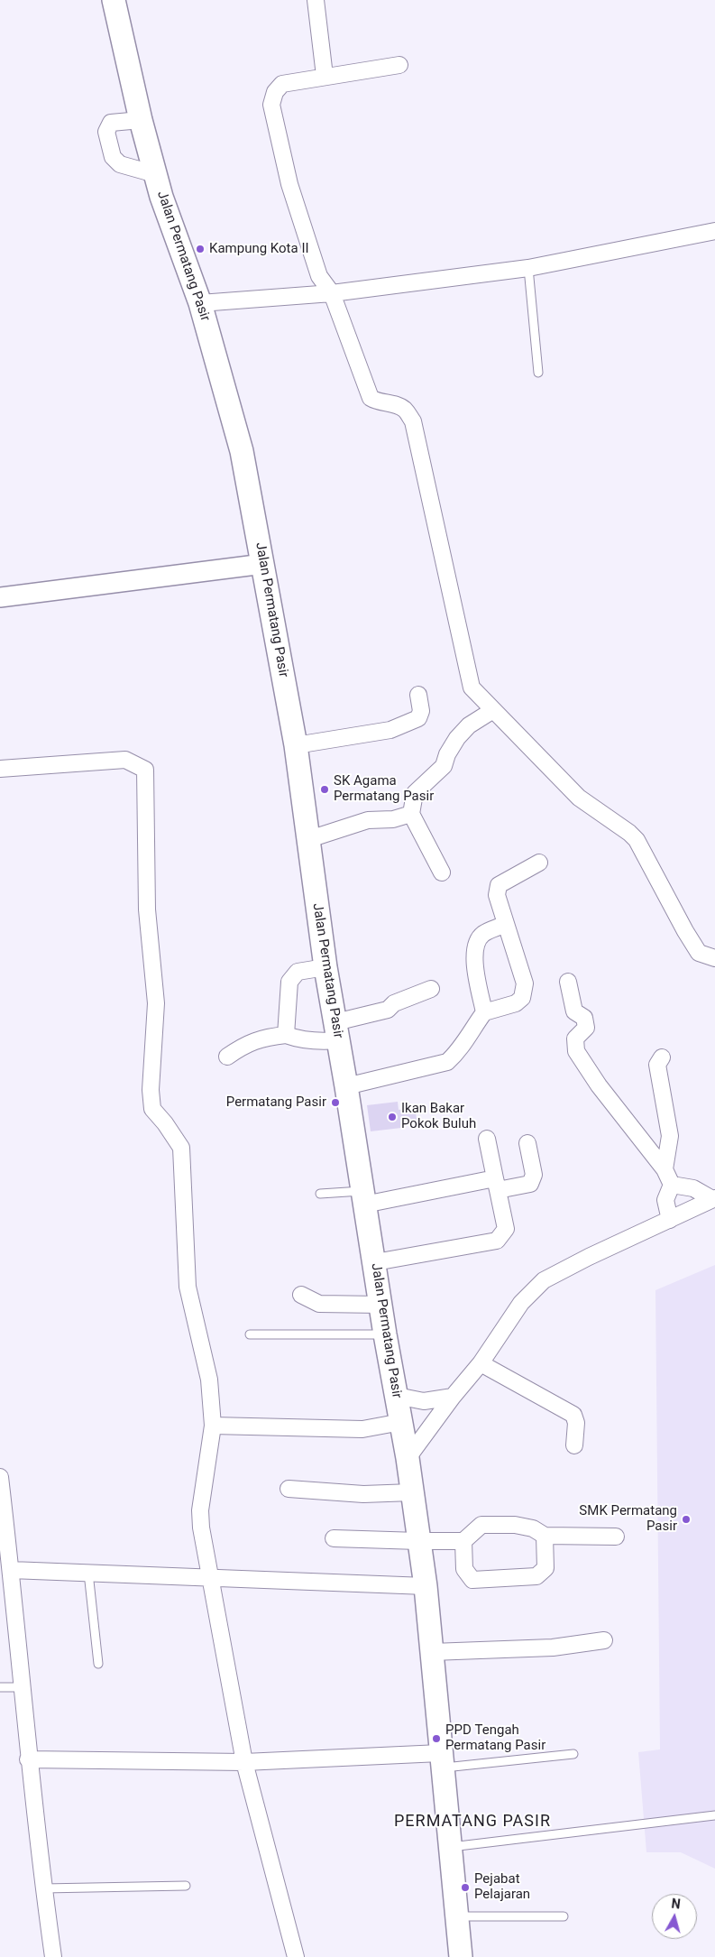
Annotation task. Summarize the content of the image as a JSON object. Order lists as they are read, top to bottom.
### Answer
{
  "streets": {
    "main road": ["Jalan Permatang Pasir"]
  },
  "districts": ["PERMATANG PASIR"],
  "places": [
    "Kampung Kota II",
    "SK Agama Permatang Pasir",
    "Permatang Pasir",
    "Ikan Bakar Pokok Buluh",
    "SMK Permatang Pasir",
    "PPD Tengah Permatang Pasir",
    "Pejabat Pelajaran"
  ],
  "north": "top"
}
